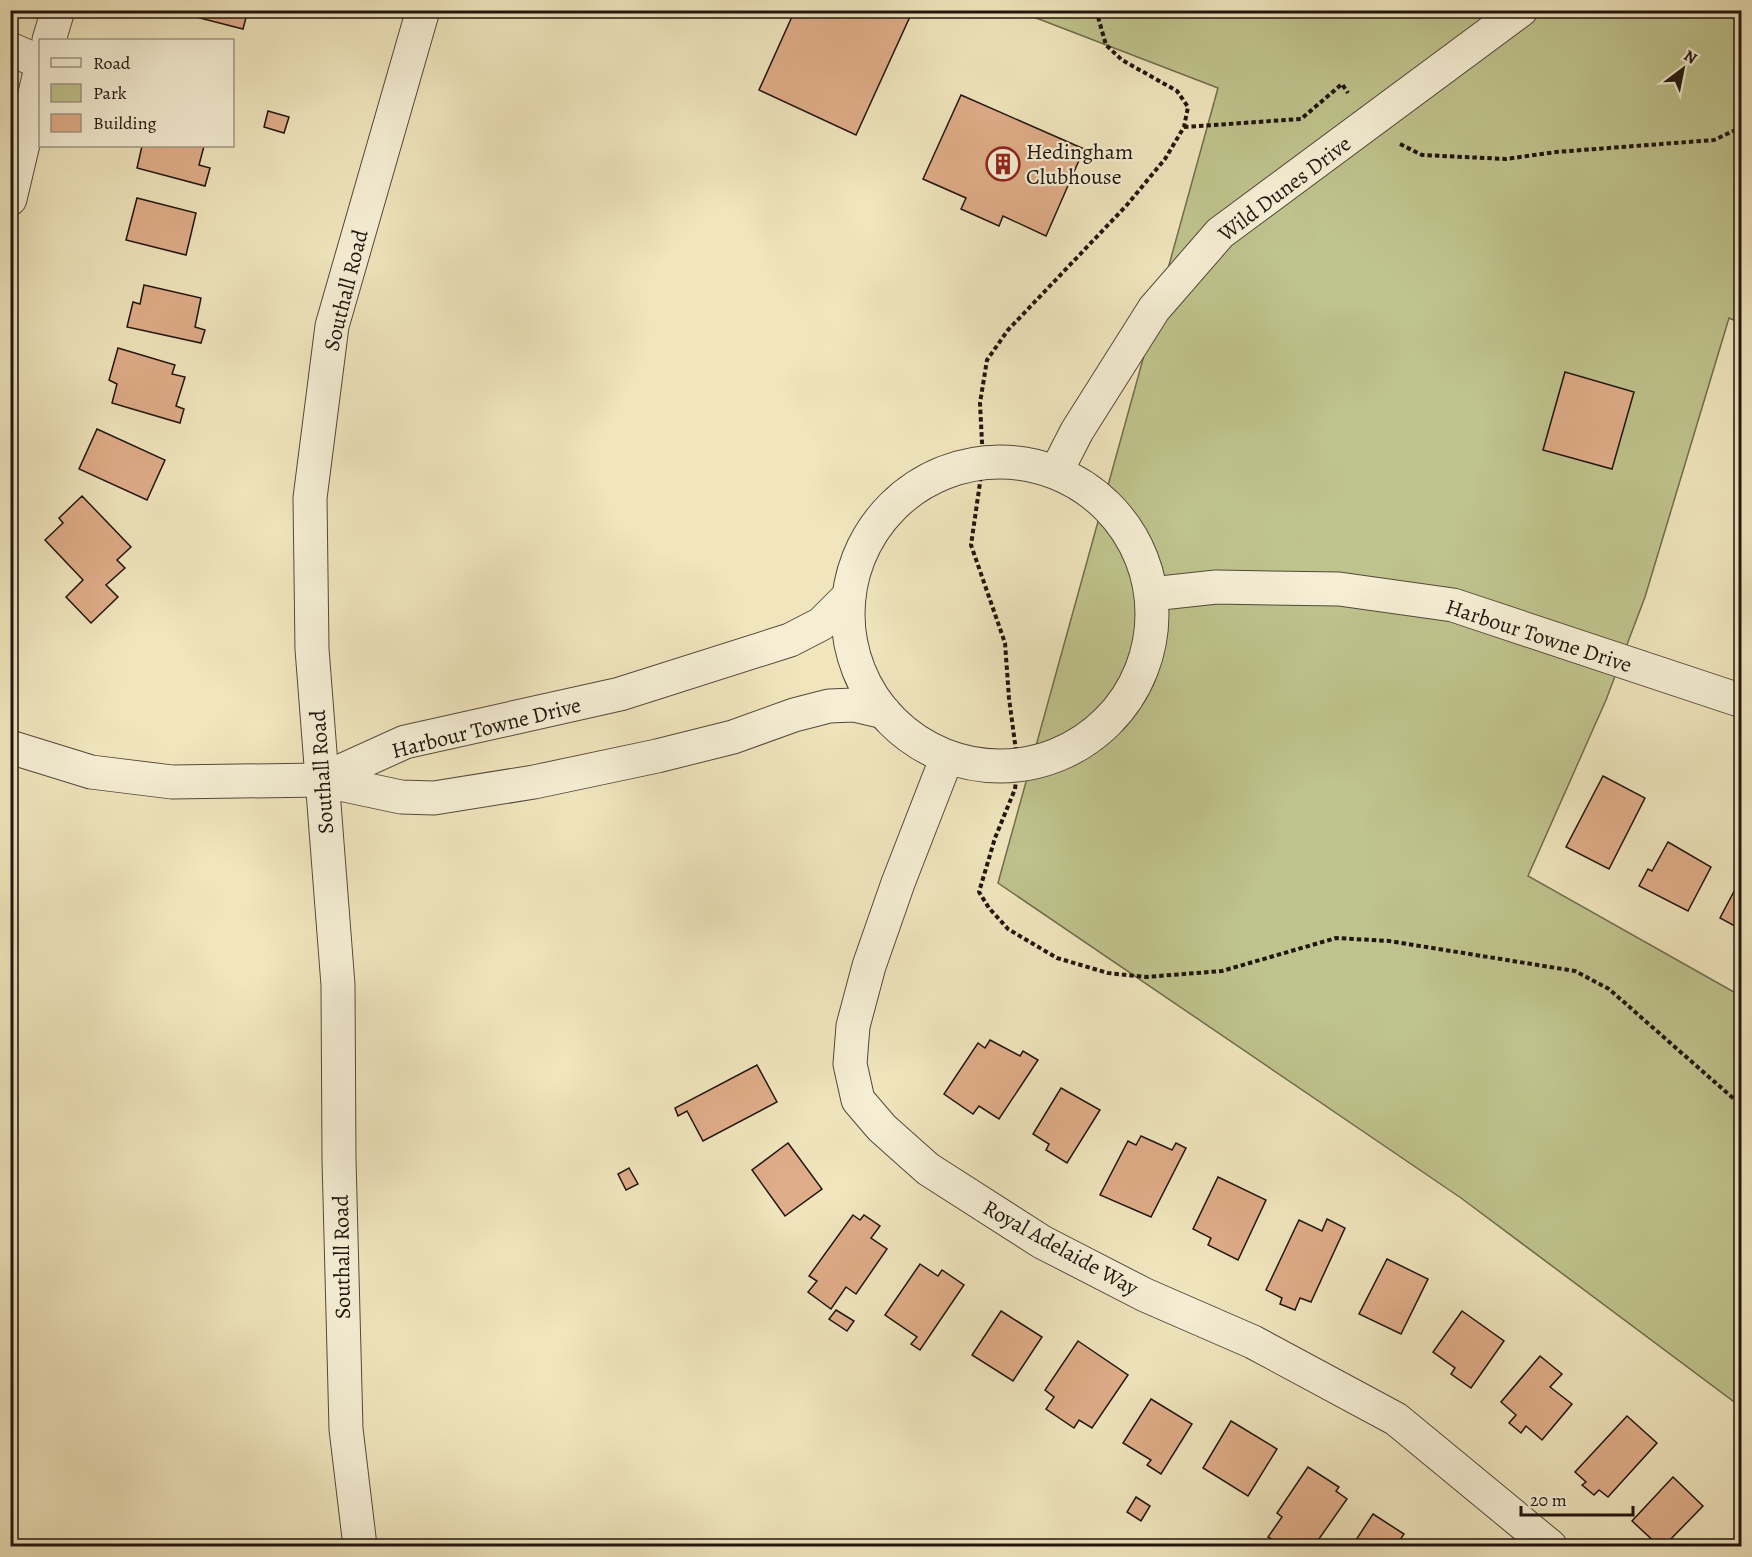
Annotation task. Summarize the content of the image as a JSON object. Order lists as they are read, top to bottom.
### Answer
{
  "streets": {
    "street": [
      "Wild Dunes Drive",
      "Southall Road",
      "Harbour Towne Drive",
      "Royal Adelaide Way"
    ]
  },
  "crossings": [
    ["Wild Dunes Drive", "Harbour Towne Drive"],
    ["Southall Road", "Harbour Towne Drive"],
    ["Harbour Towne Drive", "Royal Adelaide Way"]
  ],
  "places": {
    "building": ["Hedingham Clubhouse"]
  },
  "legend": ["Road", "Park", "Building"],
  "scale_bar": "20 m",
  "north": "top right"
}
